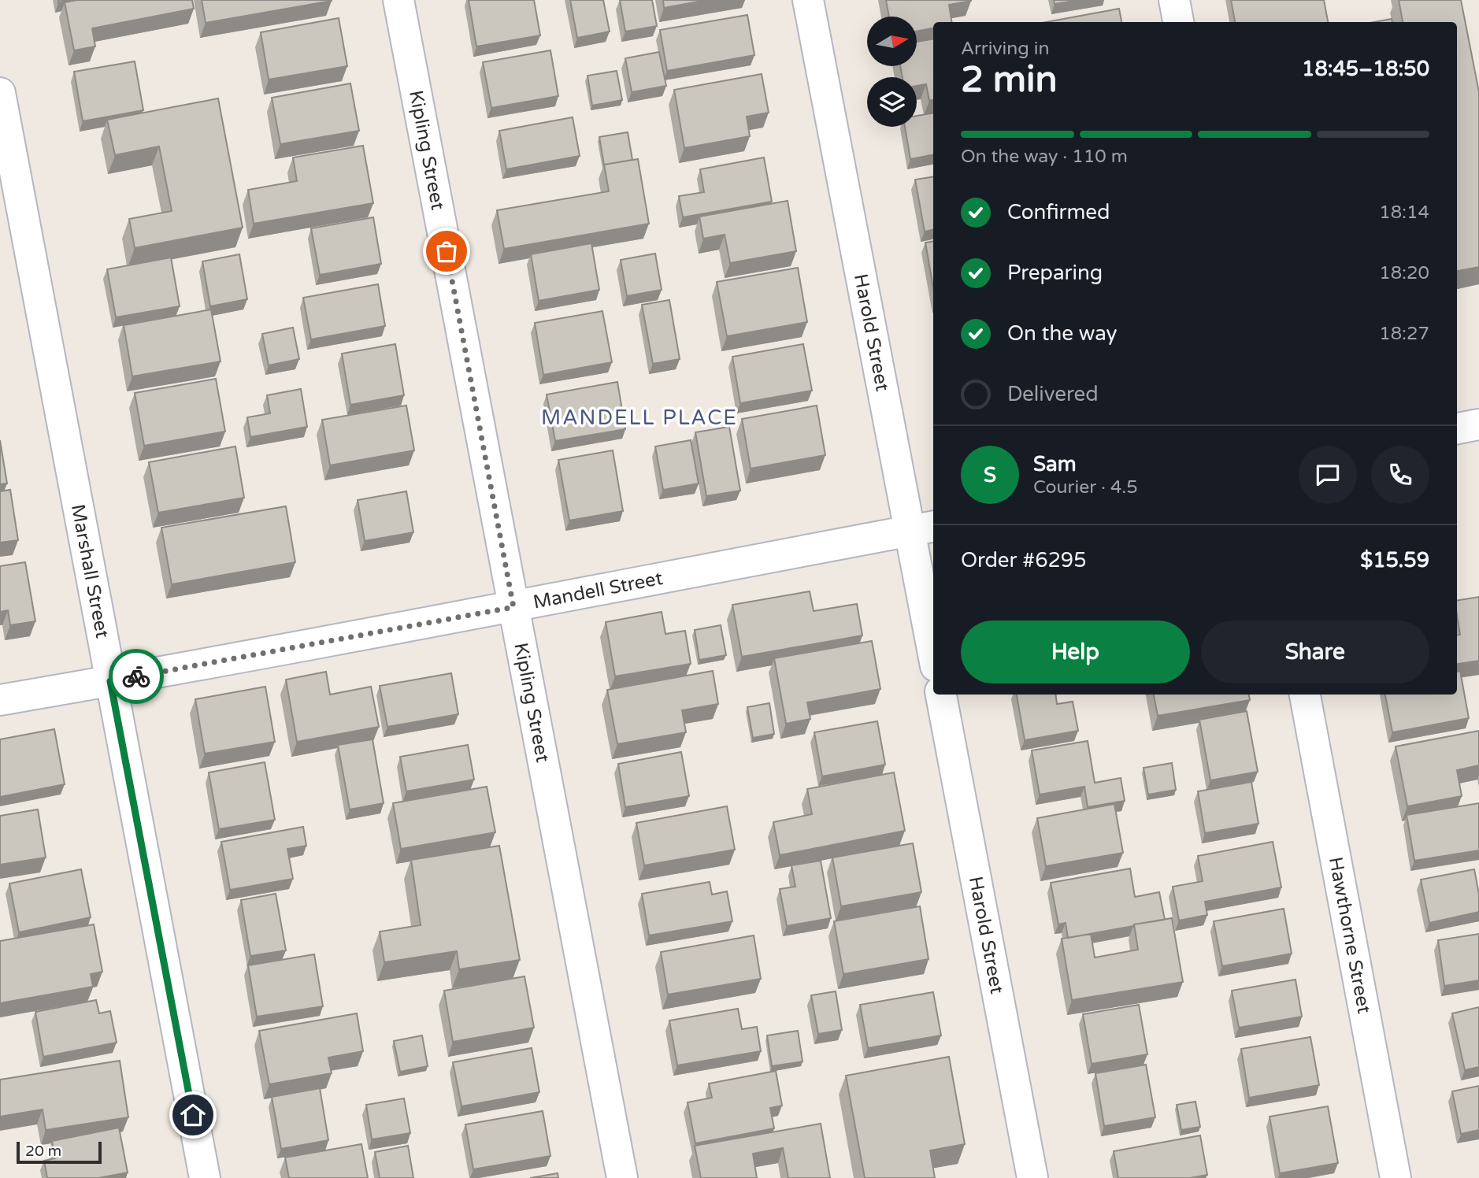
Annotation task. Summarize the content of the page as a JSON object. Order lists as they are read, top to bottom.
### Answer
{
  "streets": {
    "street": [
      "Kipling Street",
      "Harold Street",
      "Marshall Street",
      "Mandell Street",
      "Hawthorne Street"
    ]
  },
  "crossings": [
    ["Kipling Street", "Mandell Street"],
    ["Harold Street", "Mandell Street"],
    ["Marshall Street", "Mandell Street"]
  ],
  "districts": ["MANDELL PLACE"],
  "scale_bar": "20 m",
  "north": "right",
  "page": {
    "heading": ["2 min", "Arriving in", "18:45–18:50"],
    "panel": [
      "Sam",
      "Courier · 4.5",
      "Order #6295",
      "$15.59"
    ],
    "bar": "On the way · 110 m",
    "list": [
      ["Confirmed", "18:14"],
      ["Preparing", "18:20"],
      ["On the way", "18:27"],
      "Delivered"
    ],
    "round": "S",
    "buttons": ["Help", "Share"],
    "scale": "20 m"
  }
}
